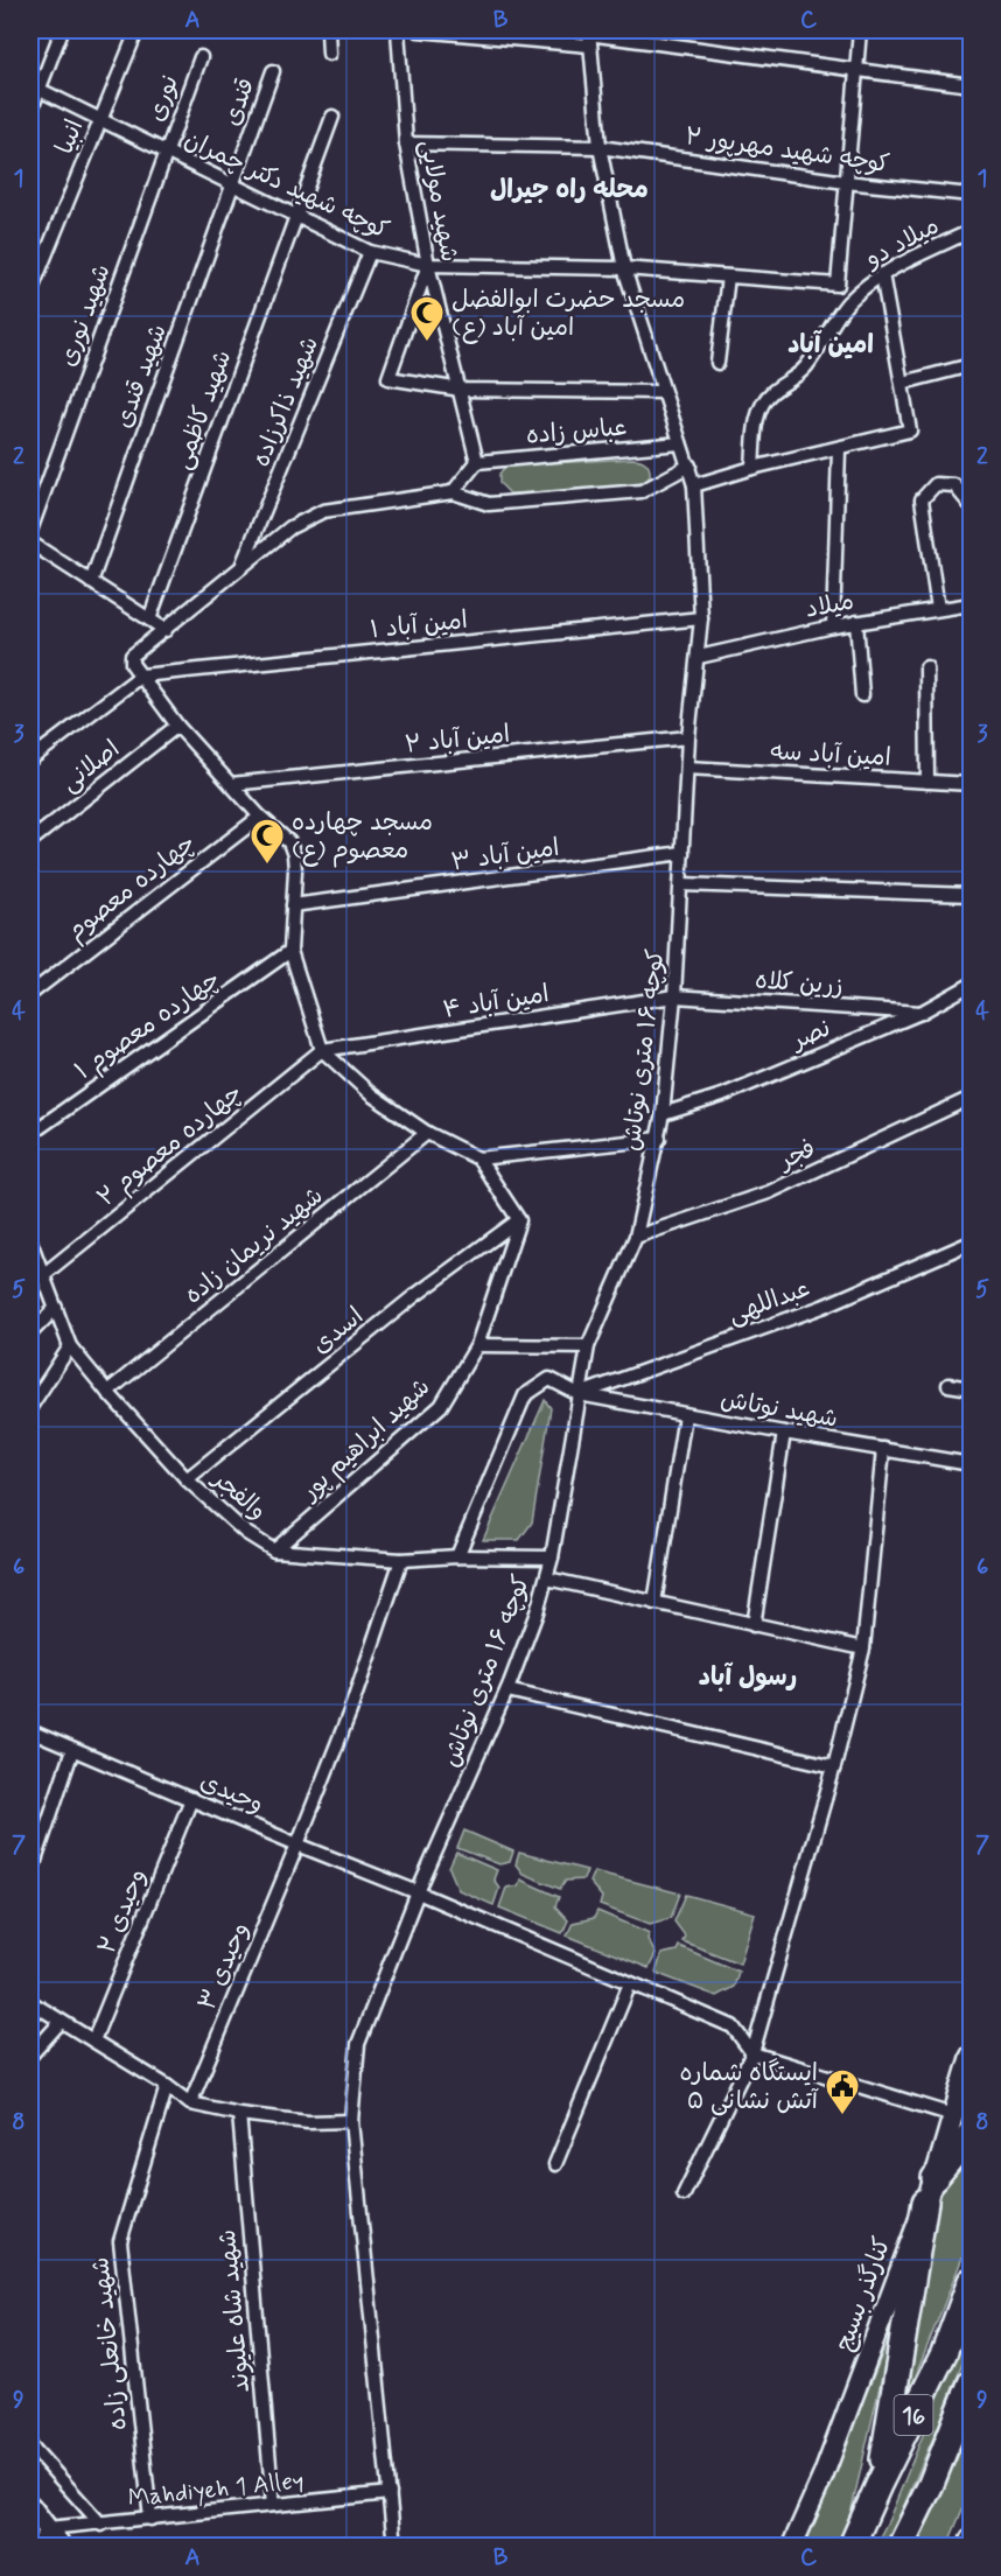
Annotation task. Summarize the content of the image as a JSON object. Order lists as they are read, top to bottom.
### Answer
{
  "streets": {
    "highway": ["16"],
    "main road": ["کنارگذر بسیج"],
    "street": [
      "نوری",
      "قندی",
      "انبیا",
      "کوچه شهید مهرپور ۲",
      "کوچه شهید دکتر چمران",
      "شهید مولایی",
      "میلاد دو",
      "شهید نوری",
      "شهید قندی",
      "شهید ذاکرزاده",
      "شهید کاظمی",
      "عباس زاده",
      "میلاد",
      "۱ امین آباد",
      "۲ امین آباد",
      "امین آباد سه",
      "اصلانی",
      "۳ امین آباد",
      "چهارده معصوم",
      "زرین کلاه",
      "۴ امین آباد",
      "چهارده معصوم ۱",
      "نصر",
      "کوچه ۱۶ متری نوتاش",
      "چهارده معصوم ۲",
      "فجر",
      "شهید نریمان زاده",
      "عبداللهی",
      "اسدی",
      "شهید نوتاش",
      "شهید ابراهیم پور",
      "والفجر",
      "وحیدی",
      "وحیدی ۲",
      "وحیدی ۳",
      "شهید شاه علیوند",
      "شهید خانعلی زاده",
      "Mahdiyeh 1 Alley"
    ]
  },
  "crossings": [
    ["نوری", "کوچه شهید دکتر چمران"],
    ["نوری", "شهید نوری"],
    ["قندی", "کوچه شهید دکتر چمران"],
    ["قندی", "شهید قندی"],
    ["انبیا", "کوچه شهید دکتر چمران"],
    ["کوچه شهید مهرپور ۲", "کوچه شهید دکتر چمران"],
    ["کوچه شهید مهرپور ۲", "شهید مولایی"],
    ["کوچه شهید مهرپور ۲", "کوچه ۱۶ متری نوتاش"],
    ["کوچه شهید دکتر چمران", "شهید مولایی"],
    ["کوچه شهید دکتر چمران", "شهید نوری"],
    ["کوچه شهید دکتر چمران", "شهید قندی"],
    ["کوچه شهید دکتر چمران", "شهید ذاکرزاده"],
    ["کوچه شهید دکتر چمران", "شهید کاظمی"],
    ["کوچه شهید دکتر چمران", "کوچه ۱۶ متری نوتاش"],
    ["شهید مولایی", "عباس زاده"],
    ["عباس زاده", "کوچه ۱۶ متری نوتاش"],
    ["میلاد", "کوچه ۱۶ متری نوتاش"],
    ["۱ امین آباد", "کوچه ۱۶ متری نوتاش"],
    ["۲ امین آباد", "کوچه ۱۶ متری نوتاش"],
    ["امین آباد سه", "کوچه ۱۶ متری نوتاش"],
    ["۳ امین آباد", "کوچه ۱۶ متری نوتاش"],
    ["زرین کلاه", "۴ امین آباد"],
    ["زرین کلاه", "نصر"],
    ["زرین کلاه", "کوچه ۱۶ متری نوتاش"],
    ["۴ امین آباد", "کوچه ۱۶ متری نوتاش"],
    ["۴ امین آباد", "چهارده معصوم ۲"],
    ["نصر", "کوچه ۱۶ متری نوتاش"],
    ["کوچه ۱۶ متری نوتاش", "فجر"],
    ["کوچه ۱۶ متری نوتاش", "عبداللهی"],
    ["کوچه ۱۶ متری نوتاش", "شهید نوتاش"],
    ["کوچه ۱۶ متری نوتاش", "والفجر"],
    ["کوچه ۱۶ متری نوتاش", "وحیدی"],
    ["کوچه ۱۶ متری نوتاش", "Mahdiyeh 1 Alley"],
    ["چهارده معصوم ۲", "والفجر"],
    ["شهید نریمان زاده", "والفجر"],
    ["عبداللهی", "شهید نوتاش"],
    ["اسدی", "شهید ابراهیم پور"],
    ["اسدی", "والفجر"],
    ["شهید نوتاش", "والفجر"],
    ["شهید ابراهیم پور", "والفجر"],
    ["والفجر", "وحیدی ۳"],
    ["وحیدی", "وحیدی ۲"],
    ["وحیدی", "وحیدی ۳"],
    ["شهید شاه علیوند", "Mahdiyeh 1 Alley"],
    ["شهید خانعلی زاده", "Mahdiyeh 1 Alley"]
  ],
  "districts": ["محله راه جیرال", "امین آباد", "رسول آباد"],
  "places": {
    "mosque": ["مسجد حضرت ابوالفضل (ع) امین آباد", "مسجد چهارده معصوم (ع)"],
    "public building": ["ایستگاه شماره ۵ آتش نشانی"]
  },
  "grid": {
    "columns": ["A", "B", "C"],
    "rows": [
      "1",
      "2",
      "3",
      "4",
      "5",
      "6",
      "7",
      "8",
      "9"
    ]
  }
}
